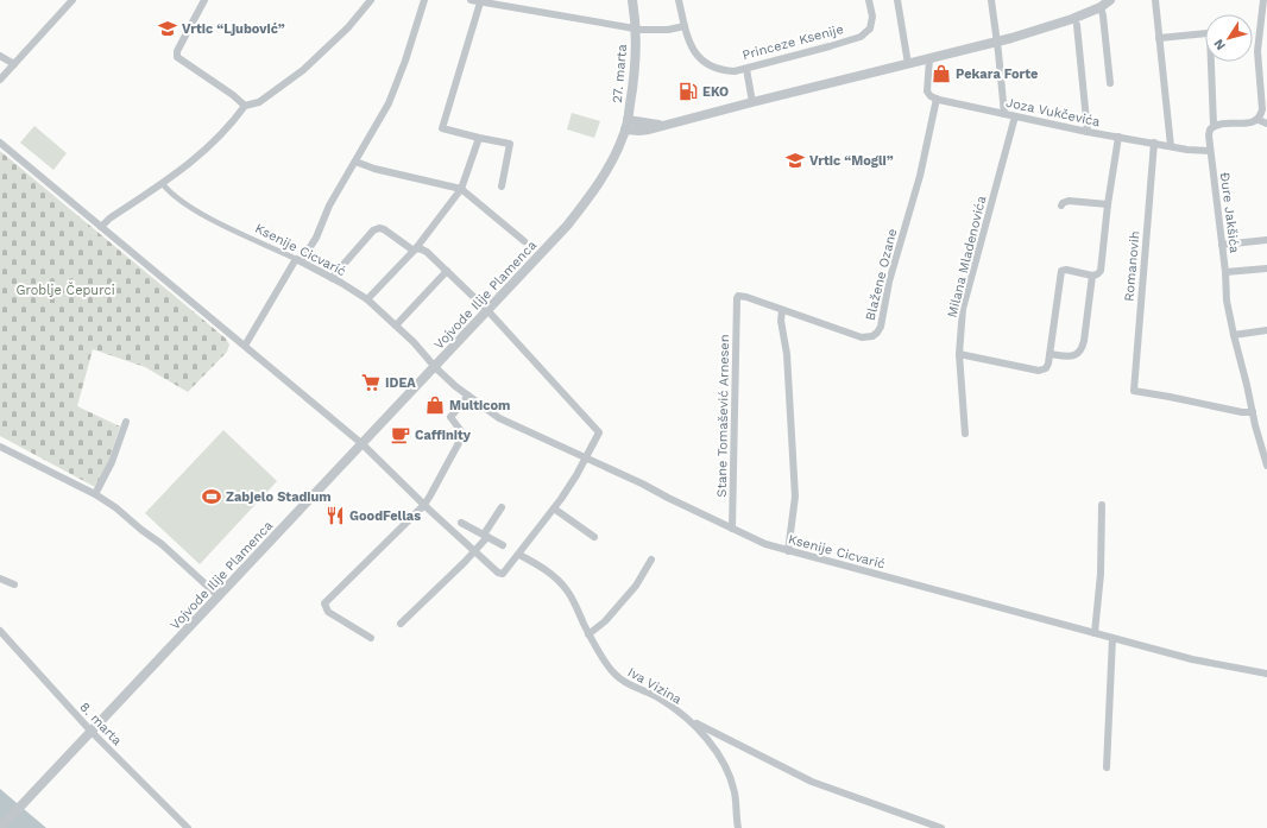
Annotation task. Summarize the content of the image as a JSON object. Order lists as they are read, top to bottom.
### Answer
{
  "streets": {
    "street": [
      "Princeze Ksenije",
      "27. marta",
      "Joza Vukčevića",
      "Đure Jakšića",
      "Ksenije Cicvarić",
      "Milana Mladenovića",
      "Romanovih",
      "Blažene Ozane",
      "Vojvode Ilije Plamenca",
      "Stane Tomašević Arnesen",
      "Iva Vizina",
      "8. marta"
    ]
  },
  "crossings": [
    ["Princeze Ksenije", "27. marta"],
    ["27. marta", "Vojvode Ilije Plamenca"],
    ["Joza Vukčevića", "Đure Jakšića"],
    ["Joza Vukčevića", "Milana Mladenovića"],
    ["Joza Vukčevića", "Romanovih"],
    ["Joza Vukčevića", "Blažene Ozane"],
    ["Đure Jakšića", "Romanovih"],
    ["Ksenije Cicvarić", "Vojvode Ilije Plamenca"],
    ["Ksenije Cicvarić", "Stane Tomašević Arnesen"],
    ["Blažene Ozane", "Stane Tomašević Arnesen"],
    ["Vojvode Ilije Plamenca", "8. marta"]
  ],
  "parks": ["Groblje Čepurci"],
  "places": {
    "school or university": ["Vrtic “Ljubović”", "Vrtic “Mogli”"],
    "shop": ["Pekara Forte", "Multicom"],
    "fuel station": ["EKO"],
    "supermarket": ["IDEA"],
    "cafe": ["Caffinity"],
    "sports": ["Zabjelo Stadium"],
    "restaurant": ["GoodFellas"]
  },
  "north": "bottom left"
}
